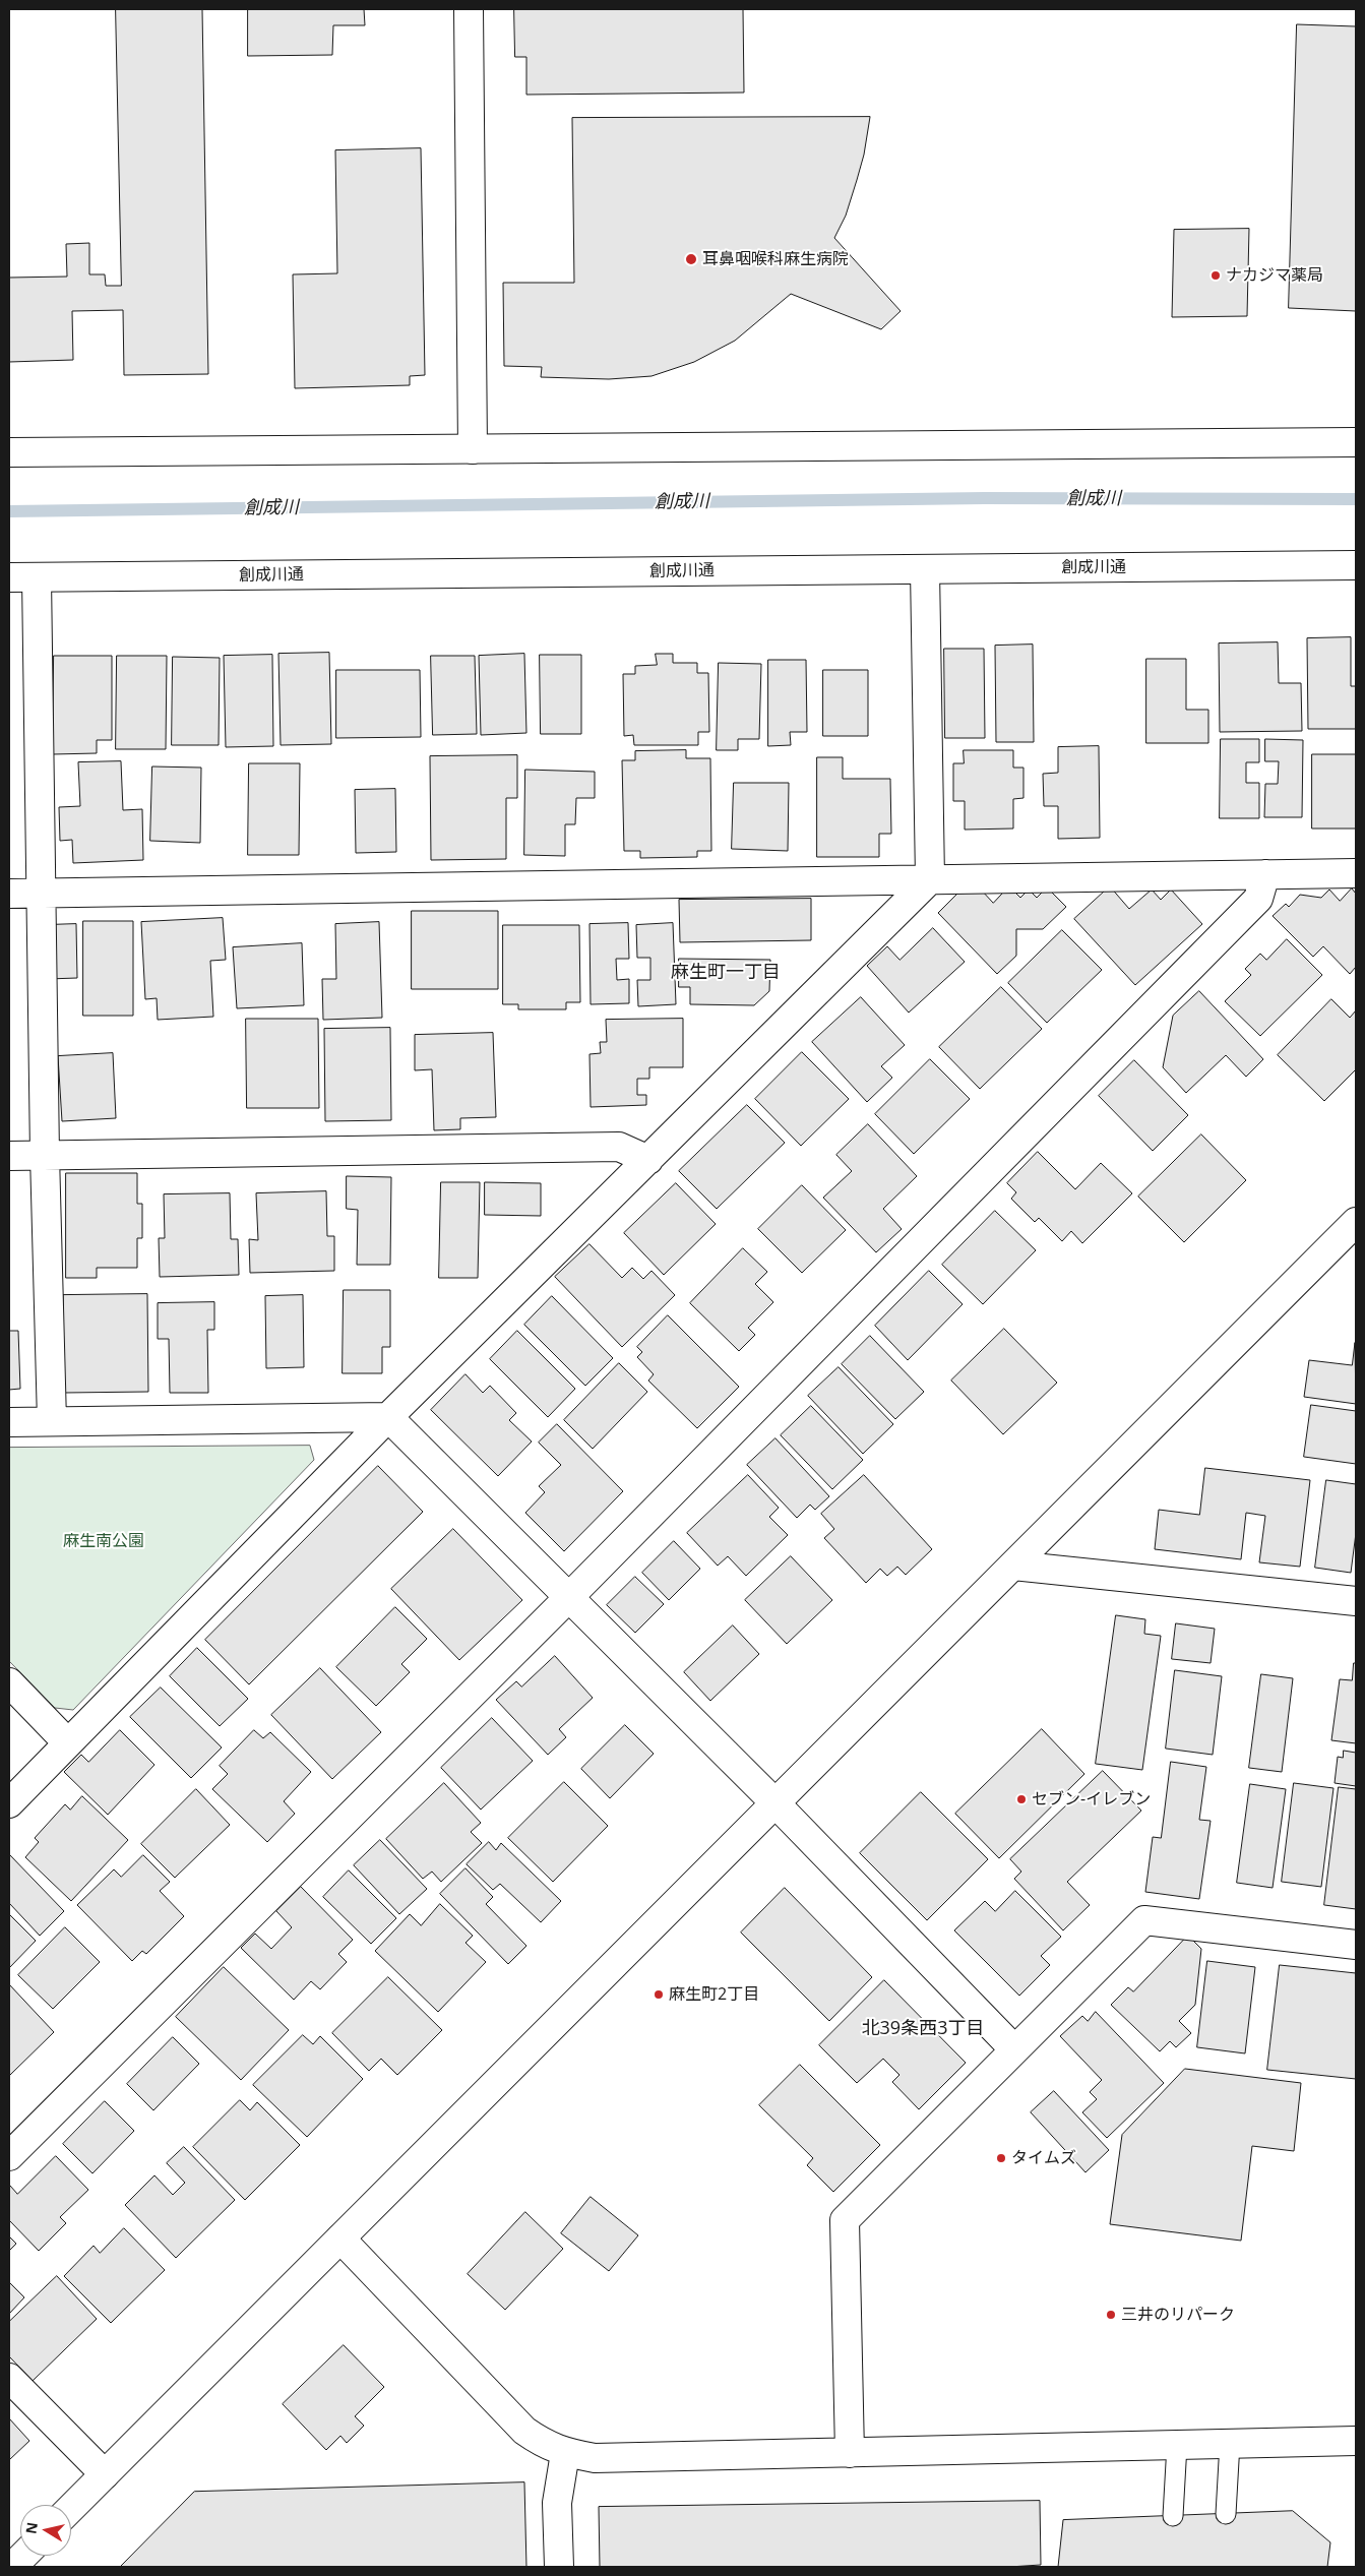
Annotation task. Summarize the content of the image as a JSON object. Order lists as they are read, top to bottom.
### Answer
{
  "streets": {
    "main road": ["創成川通"]
  },
  "districts": ["麻生町一丁目", "北39条西3丁目"],
  "water": ["創成川"],
  "parks": ["麻生南公園"],
  "places": [
    "耳鼻咽喉科麻生病院",
    "ナカジマ薬局",
    "セブン-イレブン",
    "麻生町2丁目",
    "タイムズ",
    "三井のリパーク"
  ],
  "north": "left"
}
